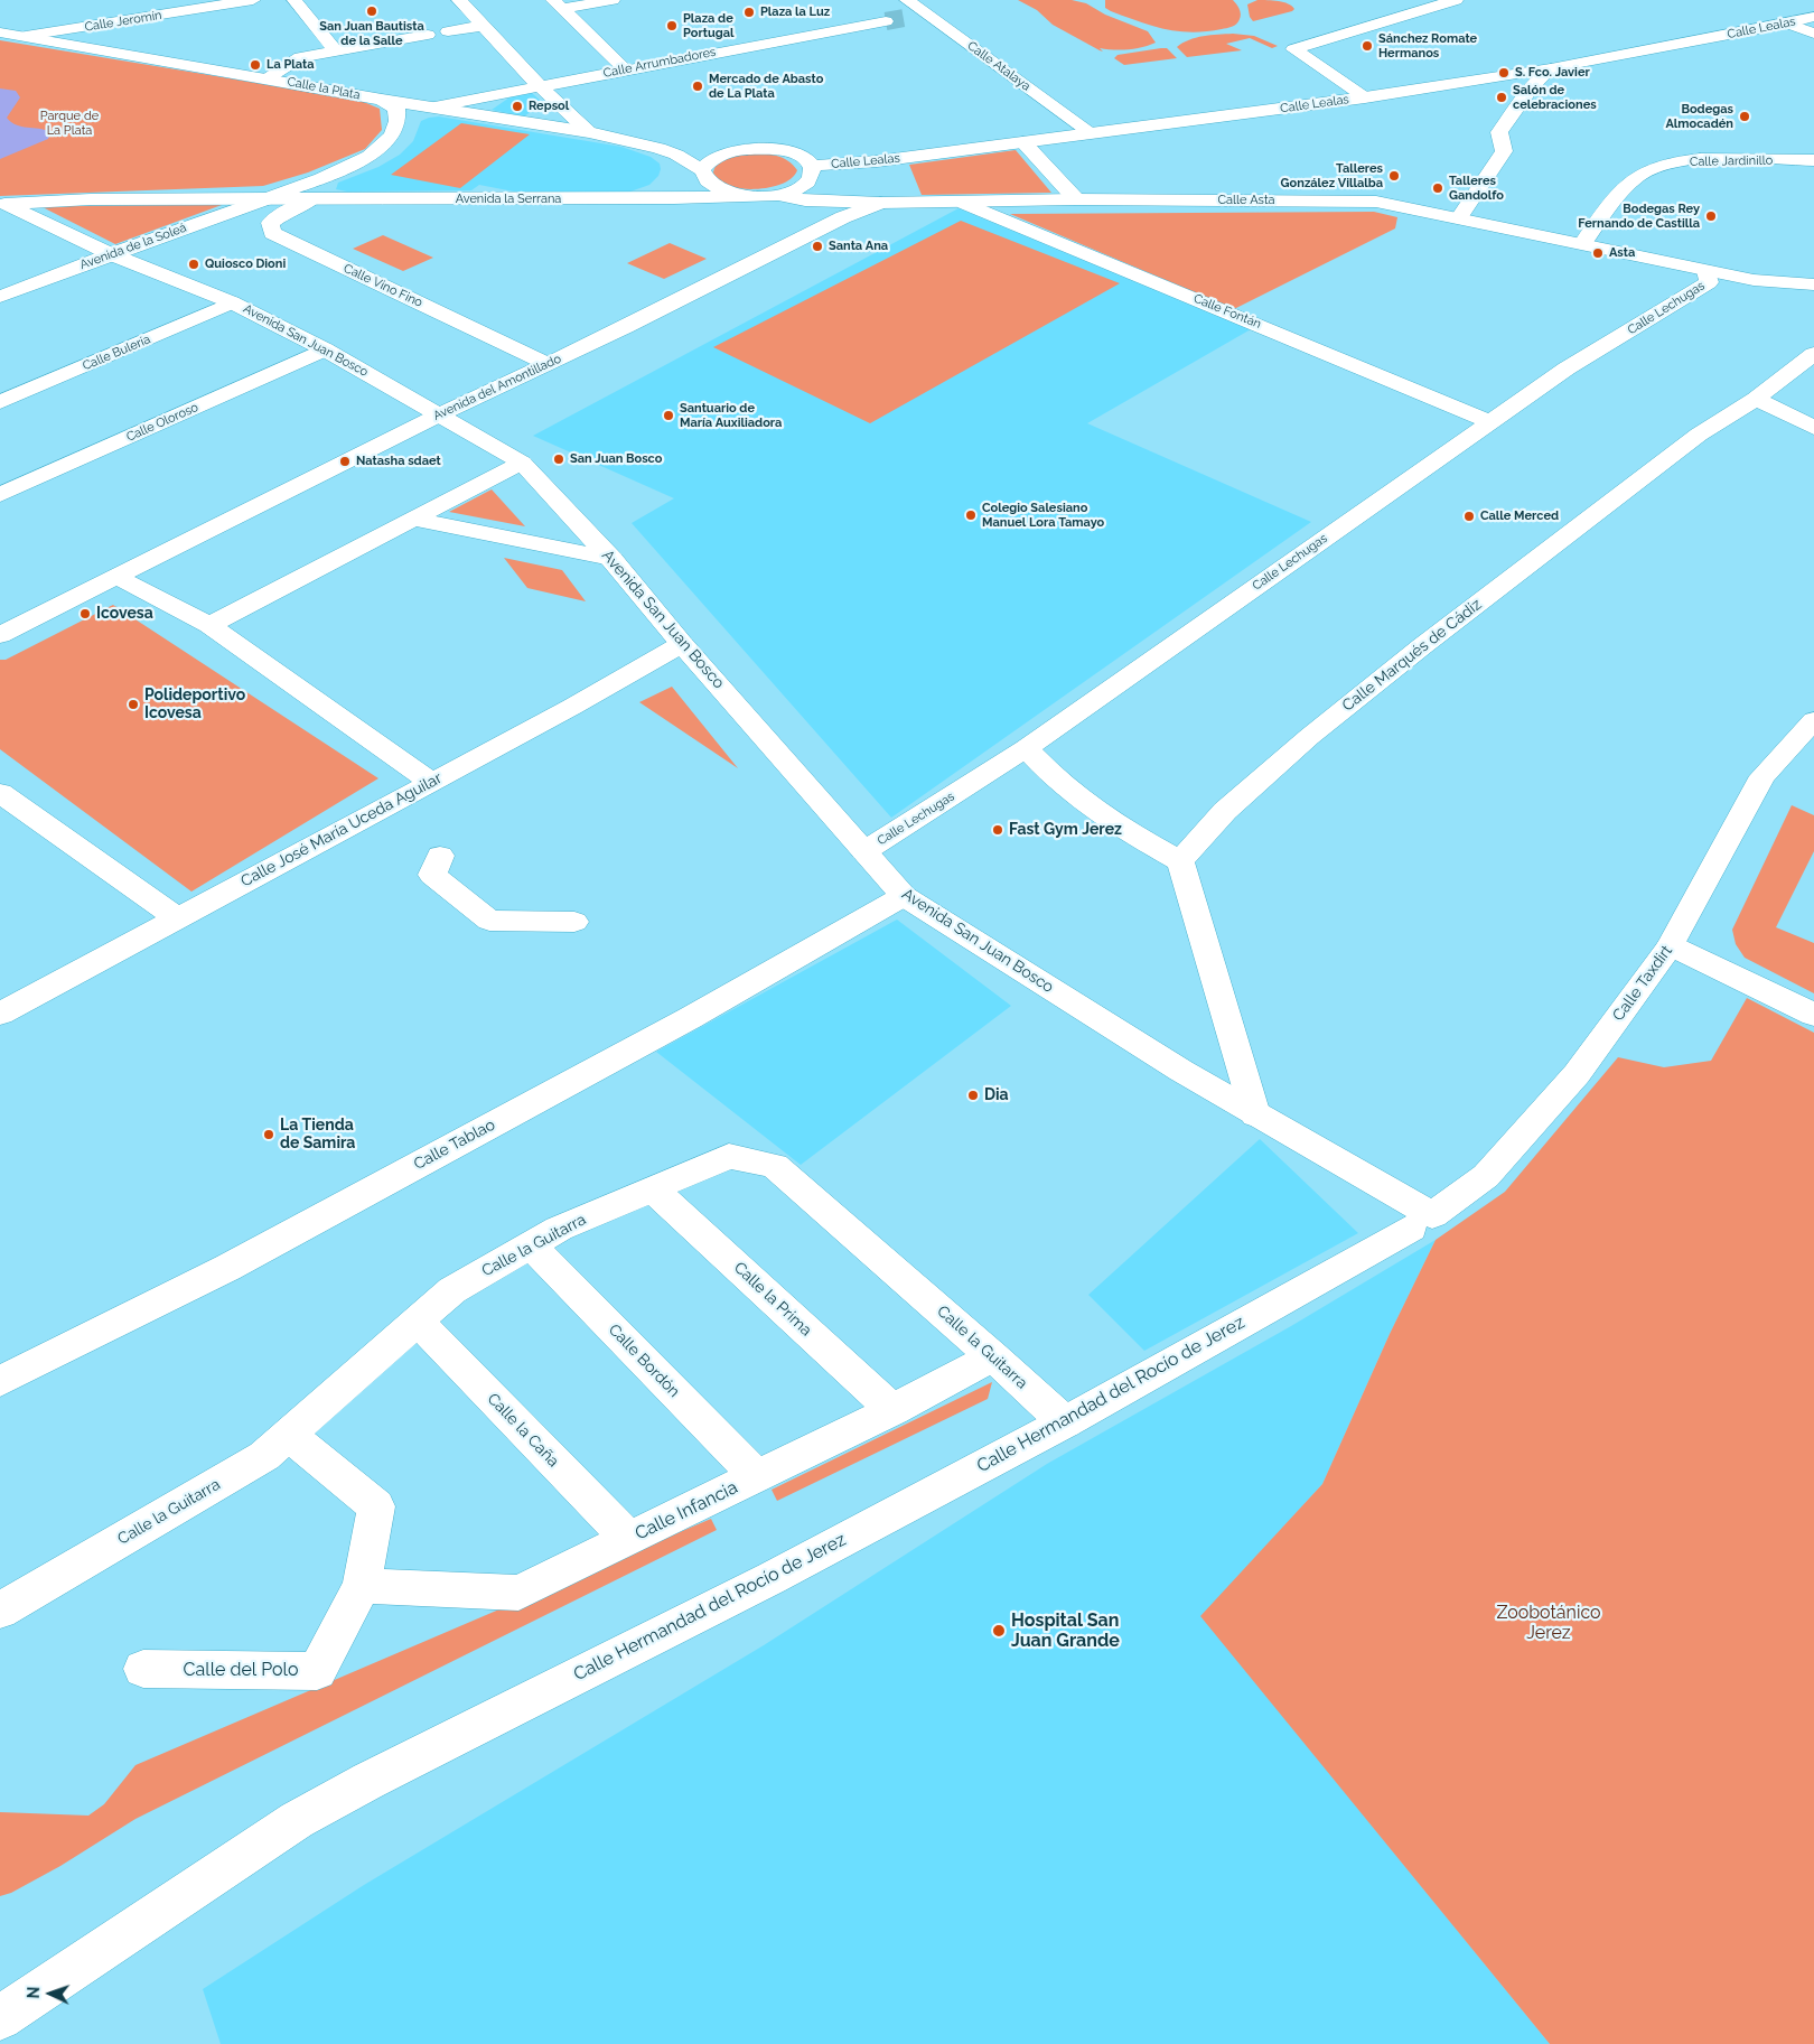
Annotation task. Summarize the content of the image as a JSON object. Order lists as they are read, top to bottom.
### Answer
{
  "streets": {
    "street": [
      "Calle Jeromín",
      "Calle Lealas",
      "Calle Arrumbadores",
      "Calle Atalaya",
      "Calle la Plata",
      "Calle Jardinillo",
      "Avenida la Serrana",
      "Calle Asta",
      "Avenida de la Soleá",
      "Calle Vino Fino",
      "Calle Lechugas",
      "Calle Fontán",
      "Avenida San Juan Bosco",
      "Calle Bulería",
      "Avenida del Amontillado",
      "Calle Oloroso",
      "Calle Marqués de Cádiz",
      "Calle José María Uceda Aguilar",
      "Calle Taxdirt",
      "Calle Tablao",
      "Calle la Guitarra",
      "Calle la Prima",
      "Calle Bordón",
      "Calle Hermandad del Rocío de Jerez",
      "Calle la Caña",
      "Calle Infancia",
      "Calle del Polo"
    ]
  },
  "crossings": [
    ["Calle Jeromín", "Calle la Plata"],
    ["Calle Lealas", "Calle Atalaya"],
    ["Calle Lealas", "Calle la Plata"],
    ["Calle Arrumbadores", "Calle la Plata"],
    ["Calle la Plata", "Avenida la Serrana"],
    ["Calle Jardinillo", "Calle Asta"],
    ["Avenida la Serrana", "Calle Asta"],
    ["Avenida la Serrana", "Avenida de la Soleá"],
    ["Avenida la Serrana", "Calle Vino Fino"],
    ["Avenida la Serrana", "Avenida San Juan Bosco"],
    ["Calle Asta", "Calle Lechugas"],
    ["Calle Asta", "Calle Fontán"],
    ["Calle Asta", "Avenida del Amontillado"],
    ["Avenida de la Soleá", "Avenida San Juan Bosco"],
    ["Calle Vino Fino", "Avenida del Amontillado"],
    ["Calle Lechugas", "Calle Fontán"],
    ["Calle Lechugas", "Avenida San Juan Bosco"],
    ["Avenida San Juan Bosco", "Calle Bulería"],
    ["Avenida San Juan Bosco", "Avenida del Amontillado"],
    ["Avenida San Juan Bosco", "Calle Oloroso"],
    ["Avenida San Juan Bosco", "Calle José María Uceda Aguilar"],
    ["Avenida San Juan Bosco", "Calle Taxdirt"],
    ["Avenida San Juan Bosco", "Calle Tablao"],
    ["Avenida San Juan Bosco", "Calle Hermandad del Rocío de Jerez"],
    ["Calle Taxdirt", "Calle Hermandad del Rocío de Jerez"],
    ["Calle la Guitarra", "Calle la Prima"],
    ["Calle la Guitarra", "Calle Bordón"],
    ["Calle la Guitarra", "Calle Hermandad del Rocío de Jerez"],
    ["Calle la Guitarra", "Calle la Caña"],
    ["Calle la Guitarra", "Calle Infancia"],
    ["Calle la Guitarra", "Calle del Polo"],
    ["Calle la Prima", "Calle Infancia"],
    ["Calle Bordón", "Calle Infancia"],
    ["Calle la Caña", "Calle Infancia"],
    ["Calle Infancia", "Calle del Polo"]
  ],
  "parks": ["Parque de La Plata", "Zoobotánico Jerez"],
  "places": [
    "San Juan Bautista de la Salle",
    "Plaza la Luz",
    "Plaza de Portugal",
    "Sánchez Romate Hermanos",
    "La Plata",
    "S. Fco. Javier",
    "Mercado de Abasto de La Plata",
    "Salón de celebraciones",
    "Repsol",
    "Bodegas Almocadén",
    "Talleres González Villalba",
    "Talleres Gandolfo",
    "Bodegas Rey Fernando de Castilla",
    "Santa Ana",
    "Asta",
    "Quiosco Dioni",
    "Santuario de María Auxiliadora",
    "San Juan Bosco",
    "Natasha sdaet",
    "Colegio Salesiano Manuel Lora Tamayo",
    "Calle Merced",
    "Icovesa",
    "Polideportivo Icovesa",
    "Fast Gym Jerez",
    "Dia",
    "La Tienda de Samira",
    "Hospital San Juan Grande"
  ],
  "north": "left"
}
